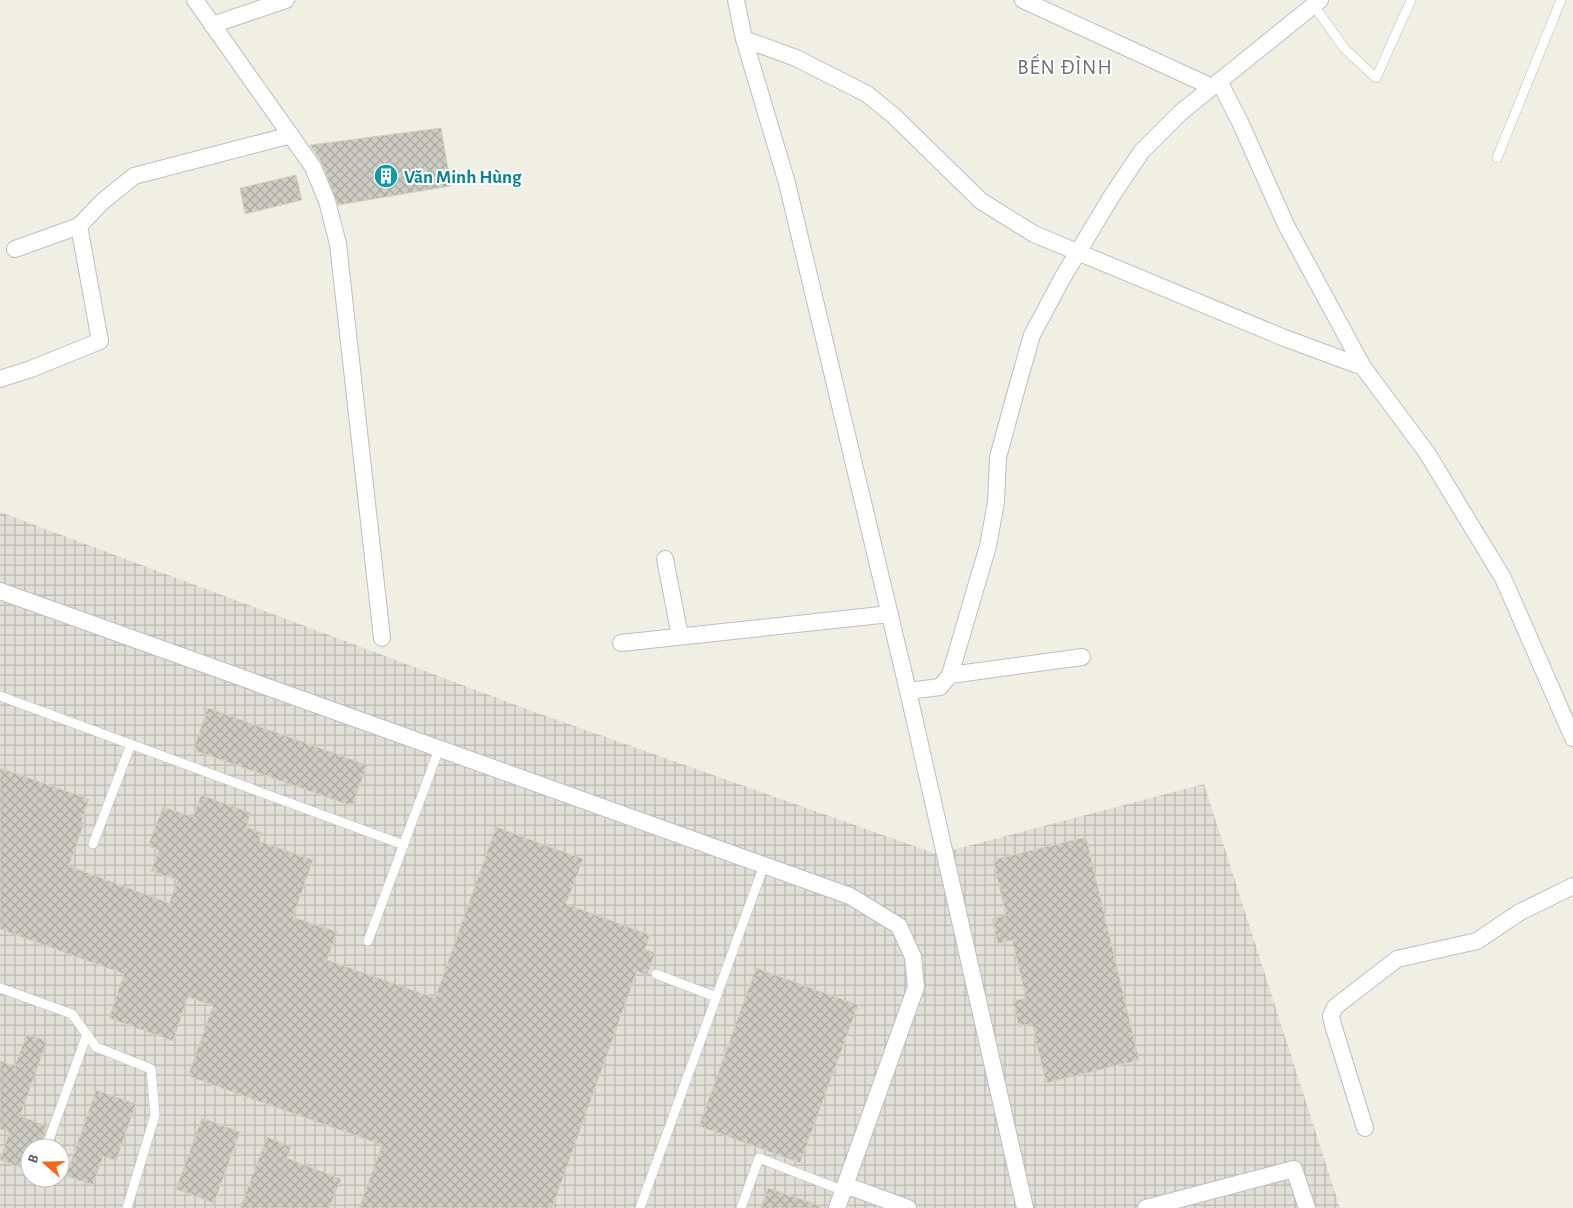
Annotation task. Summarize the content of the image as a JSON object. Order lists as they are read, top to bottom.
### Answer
{
  "districts": ["BẾN ĐÌNH"],
  "places": {
    "building": ["Văn Minh Hùng"]
  },
  "north": "left"
}
